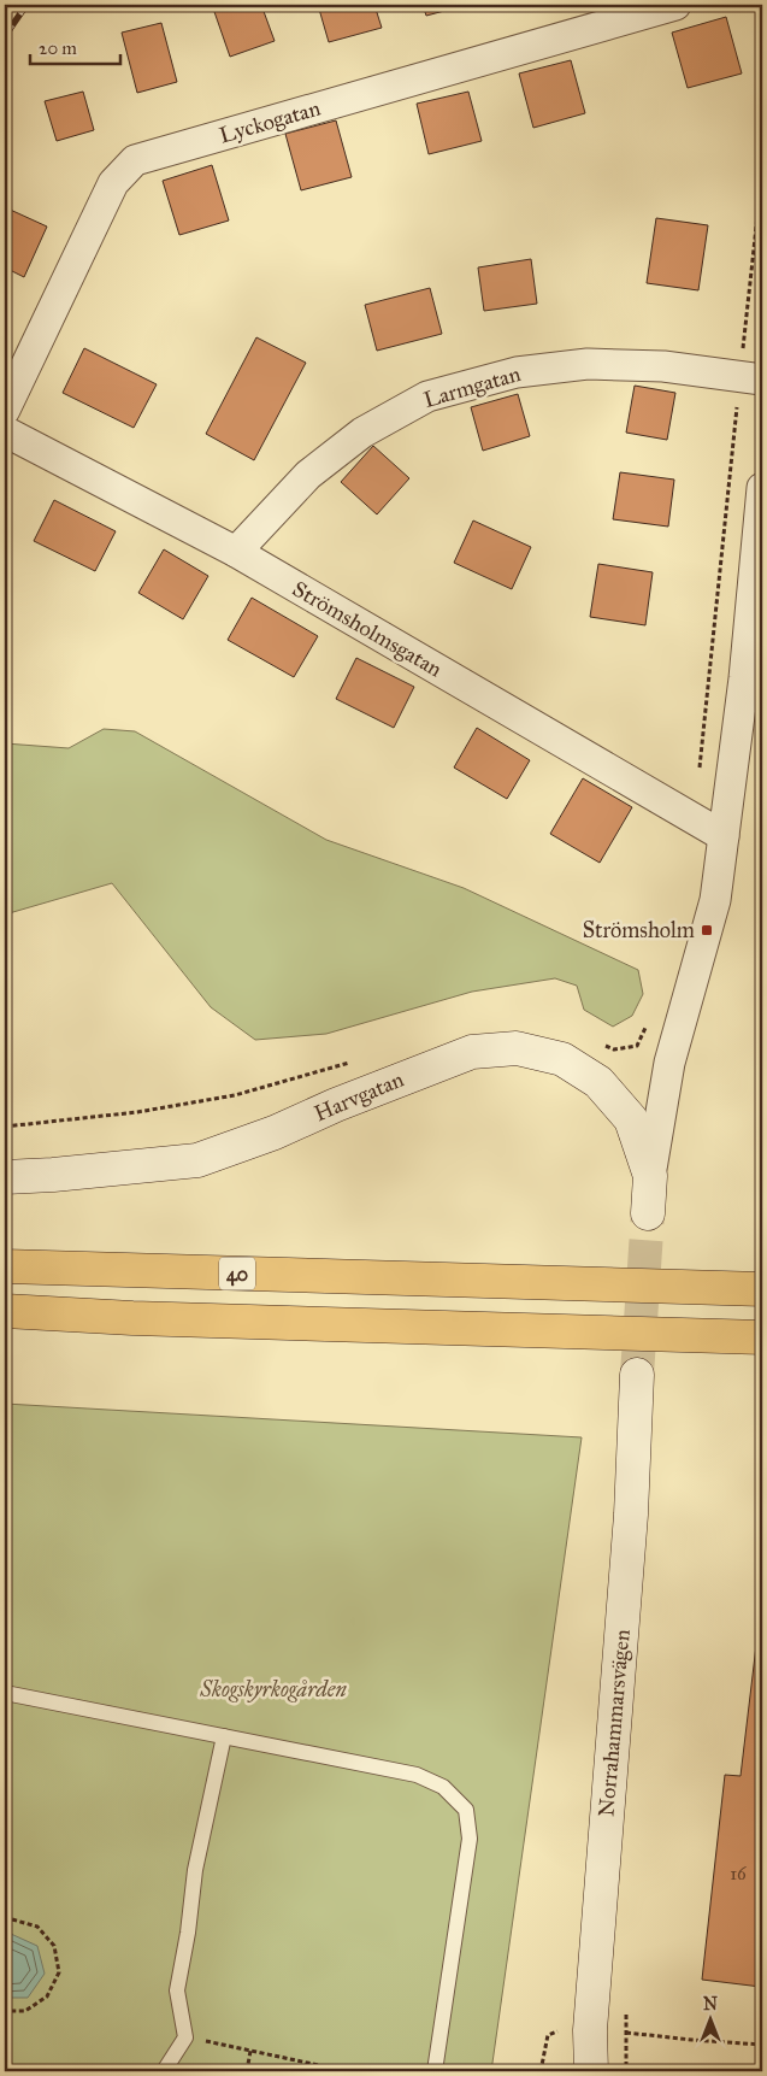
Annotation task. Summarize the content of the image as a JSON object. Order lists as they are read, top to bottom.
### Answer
{
  "streets": {
    "highway": ["40"],
    "street": [
      "Lyckogatan",
      "Larmgatan",
      "Strömsholmsgatan",
      "Harvgatan",
      "Norrahammarsvägen"
    ]
  },
  "crossings": [
    ["Larmgatan", "Strömsholmsgatan"]
  ],
  "parks": ["Skogskyrkogården"],
  "places": {
    "transit": ["Strömsholm"]
  },
  "house_numbers": ["16"],
  "scale_bar": "20 m",
  "north": "top"
}
